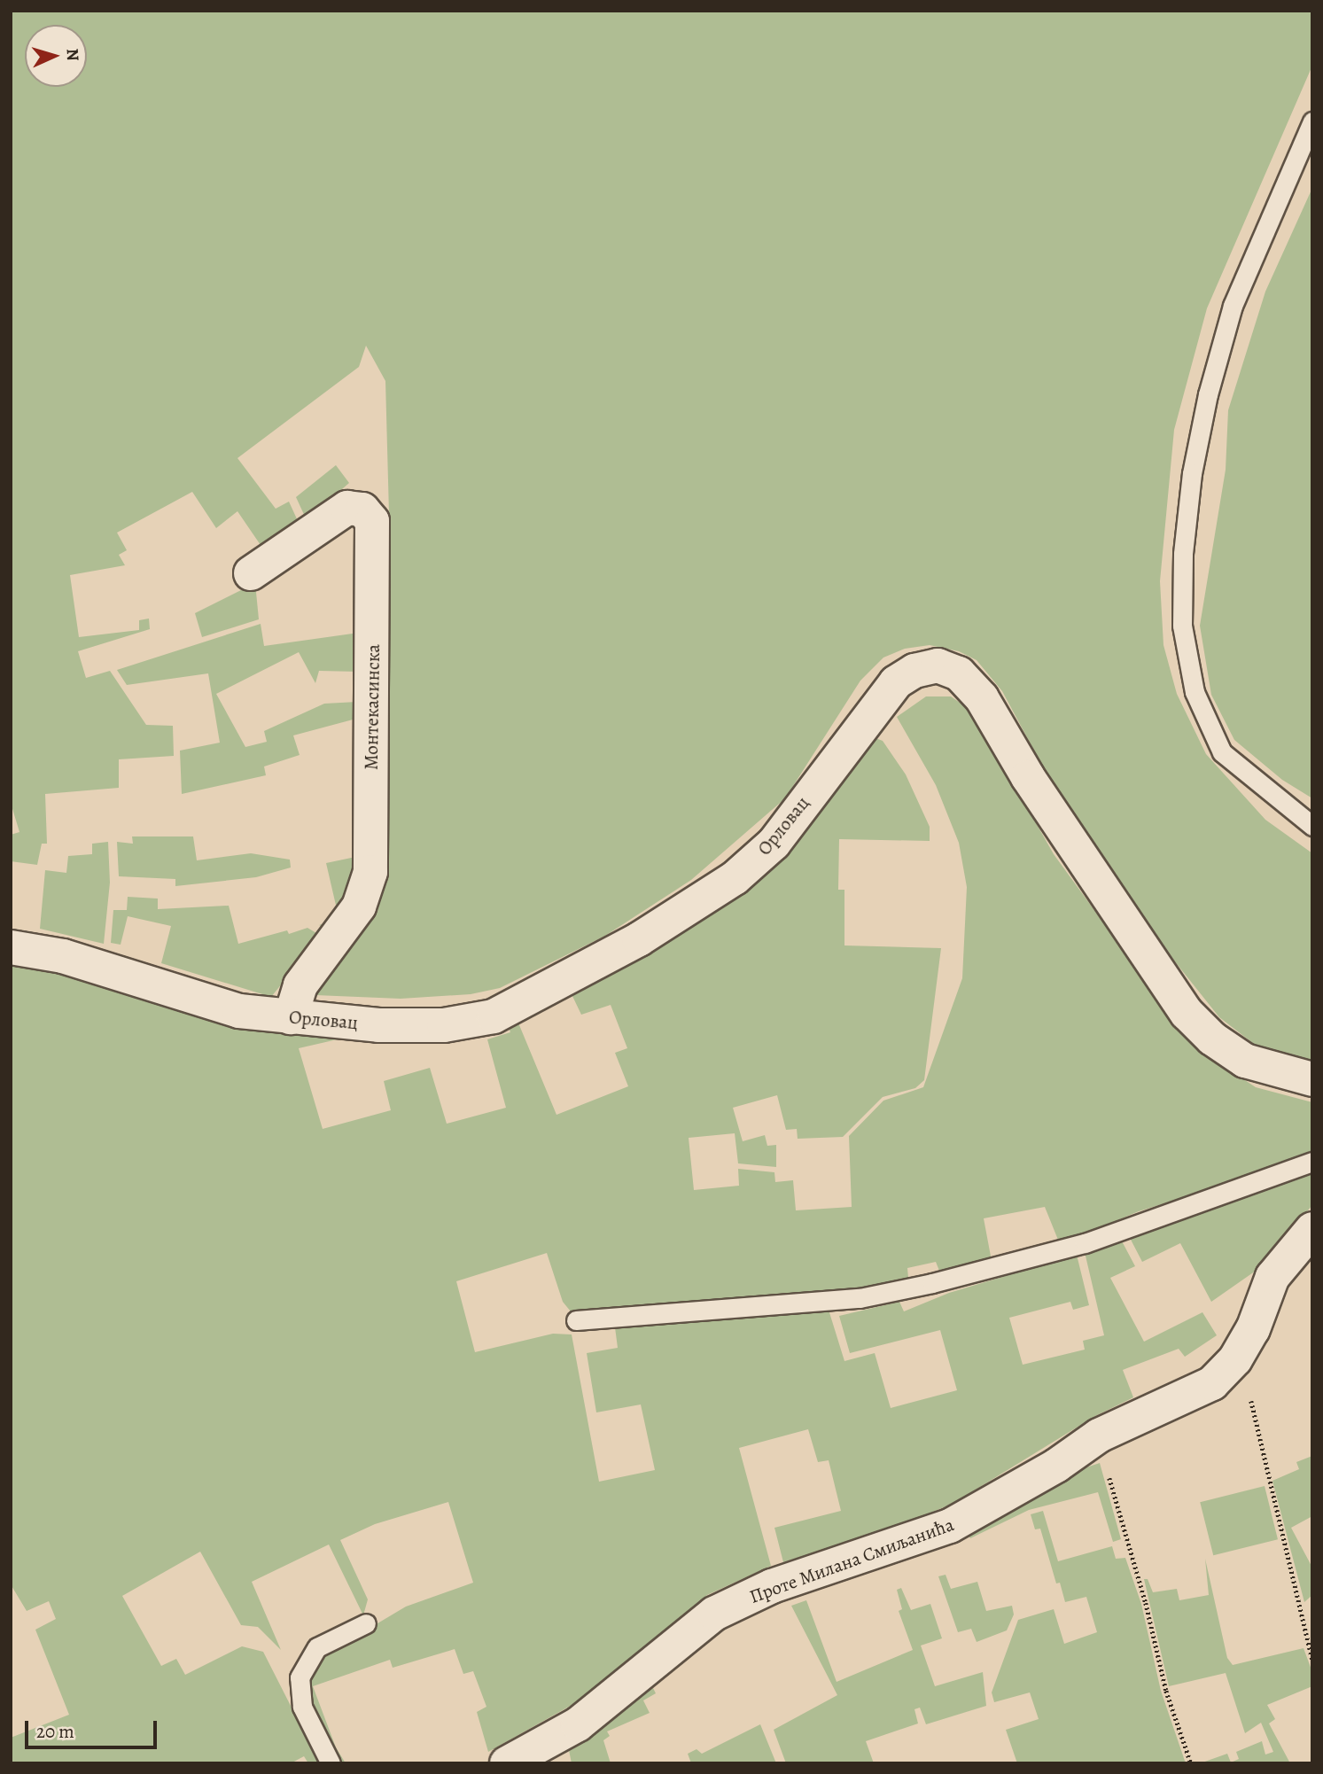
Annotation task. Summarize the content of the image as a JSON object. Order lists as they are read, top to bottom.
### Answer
{
  "streets": {
    "street": ["Монтекасинска", "Орловац", "Проте Милана Смиљанића"]
  },
  "crossings": [
    ["Монтекасинска", "Орловац"]
  ],
  "scale_bar": "20 m",
  "north": "right"
}
